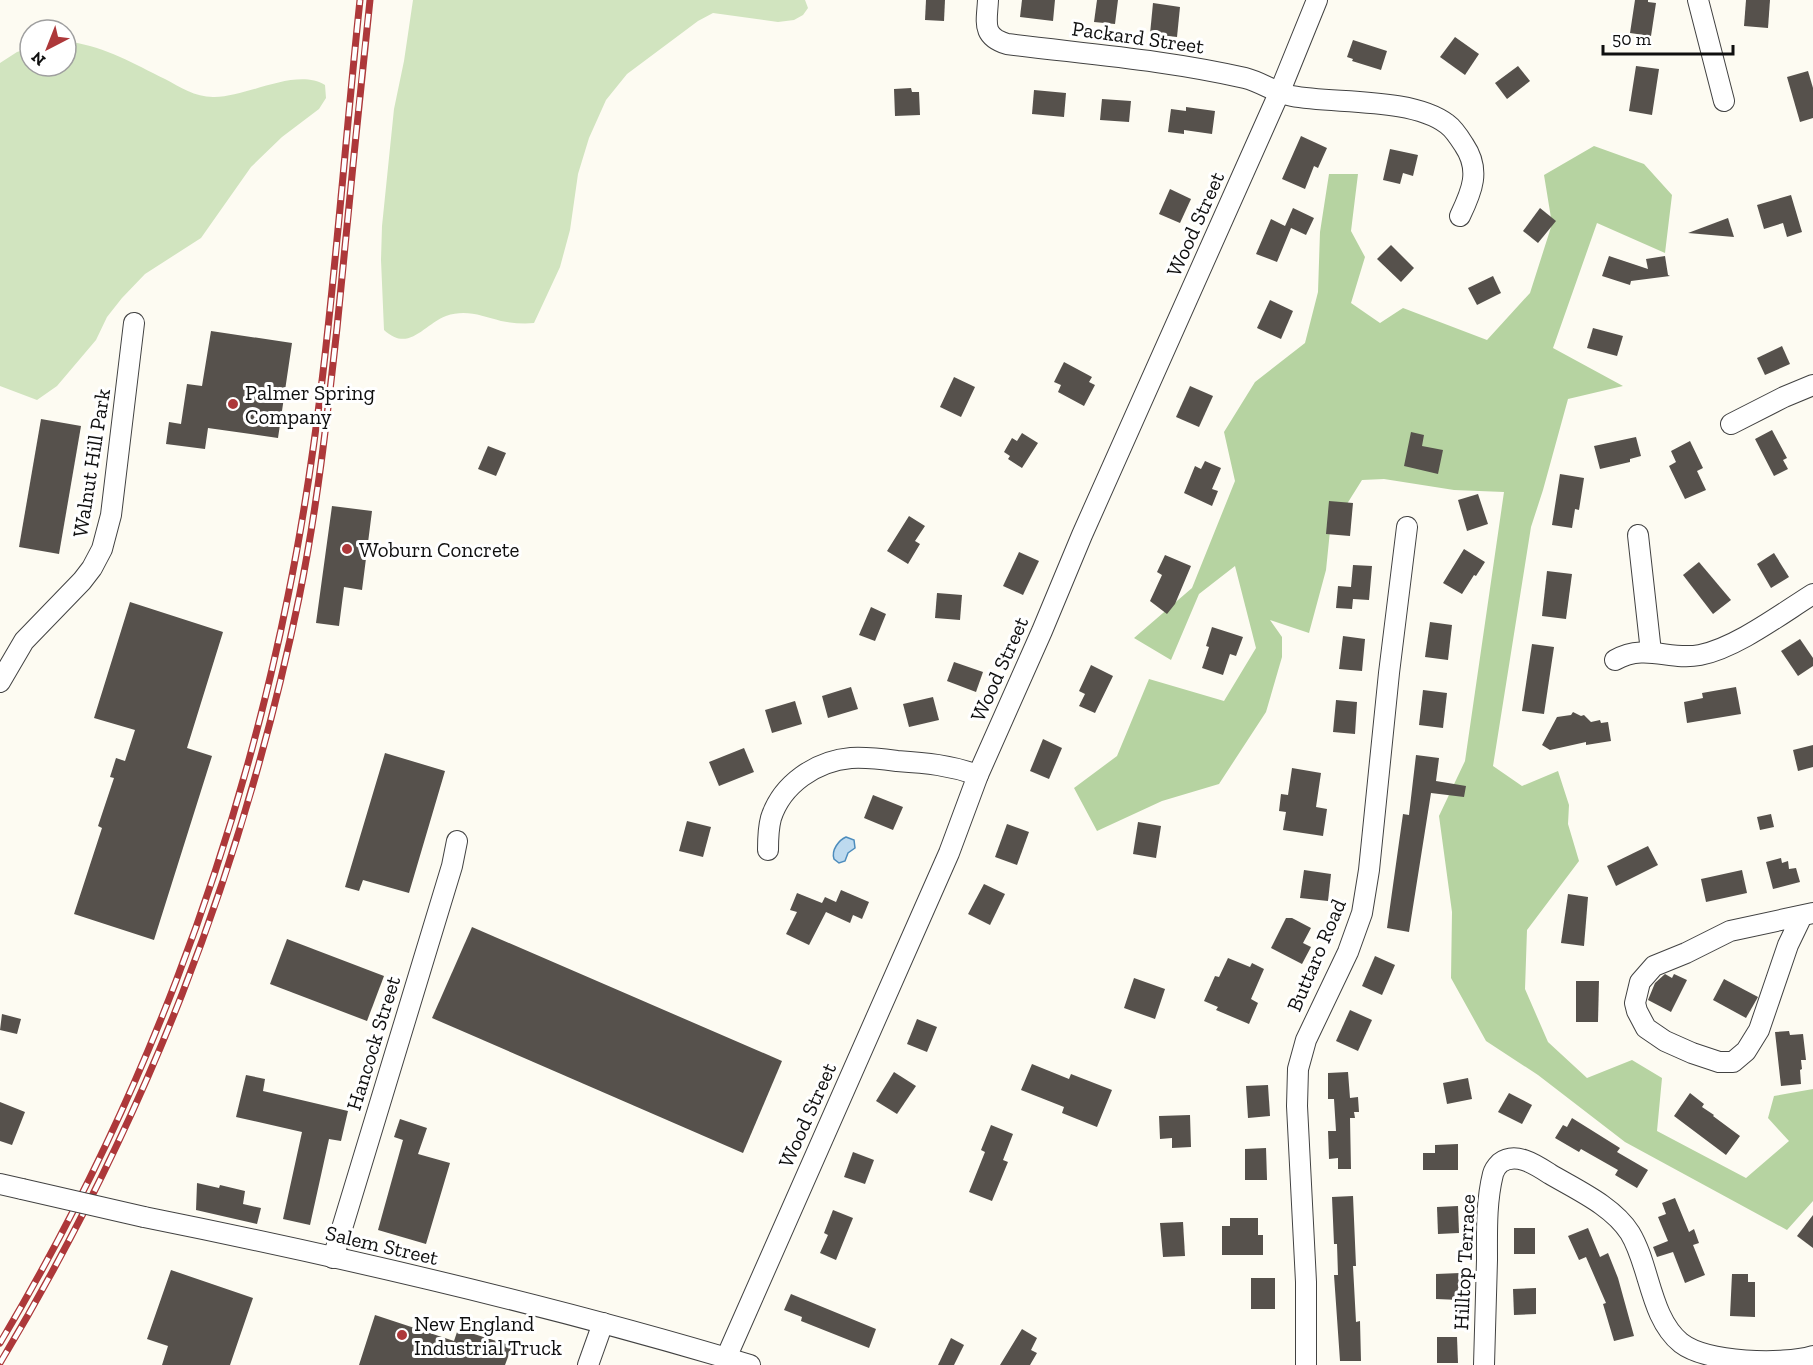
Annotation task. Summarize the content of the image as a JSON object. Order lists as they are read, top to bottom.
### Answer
{
  "streets": {
    "street": [
      "Packard Street",
      "Wood Street",
      "Walnut Hill Park",
      "Buttaro Road",
      "Hancock Street",
      "Salem Street",
      "Hilltop Terrace"
    ]
  },
  "crossings": [
    ["Packard Street", "Wood Street"],
    ["Wood Street", "Salem Street"],
    ["Hancock Street", "Salem Street"]
  ],
  "places": ["Palmer Spring Company", "Woburn Concrete", "New England Industrial Truck"],
  "scale_bar": "50 m",
  "north": "bottom left"
}
